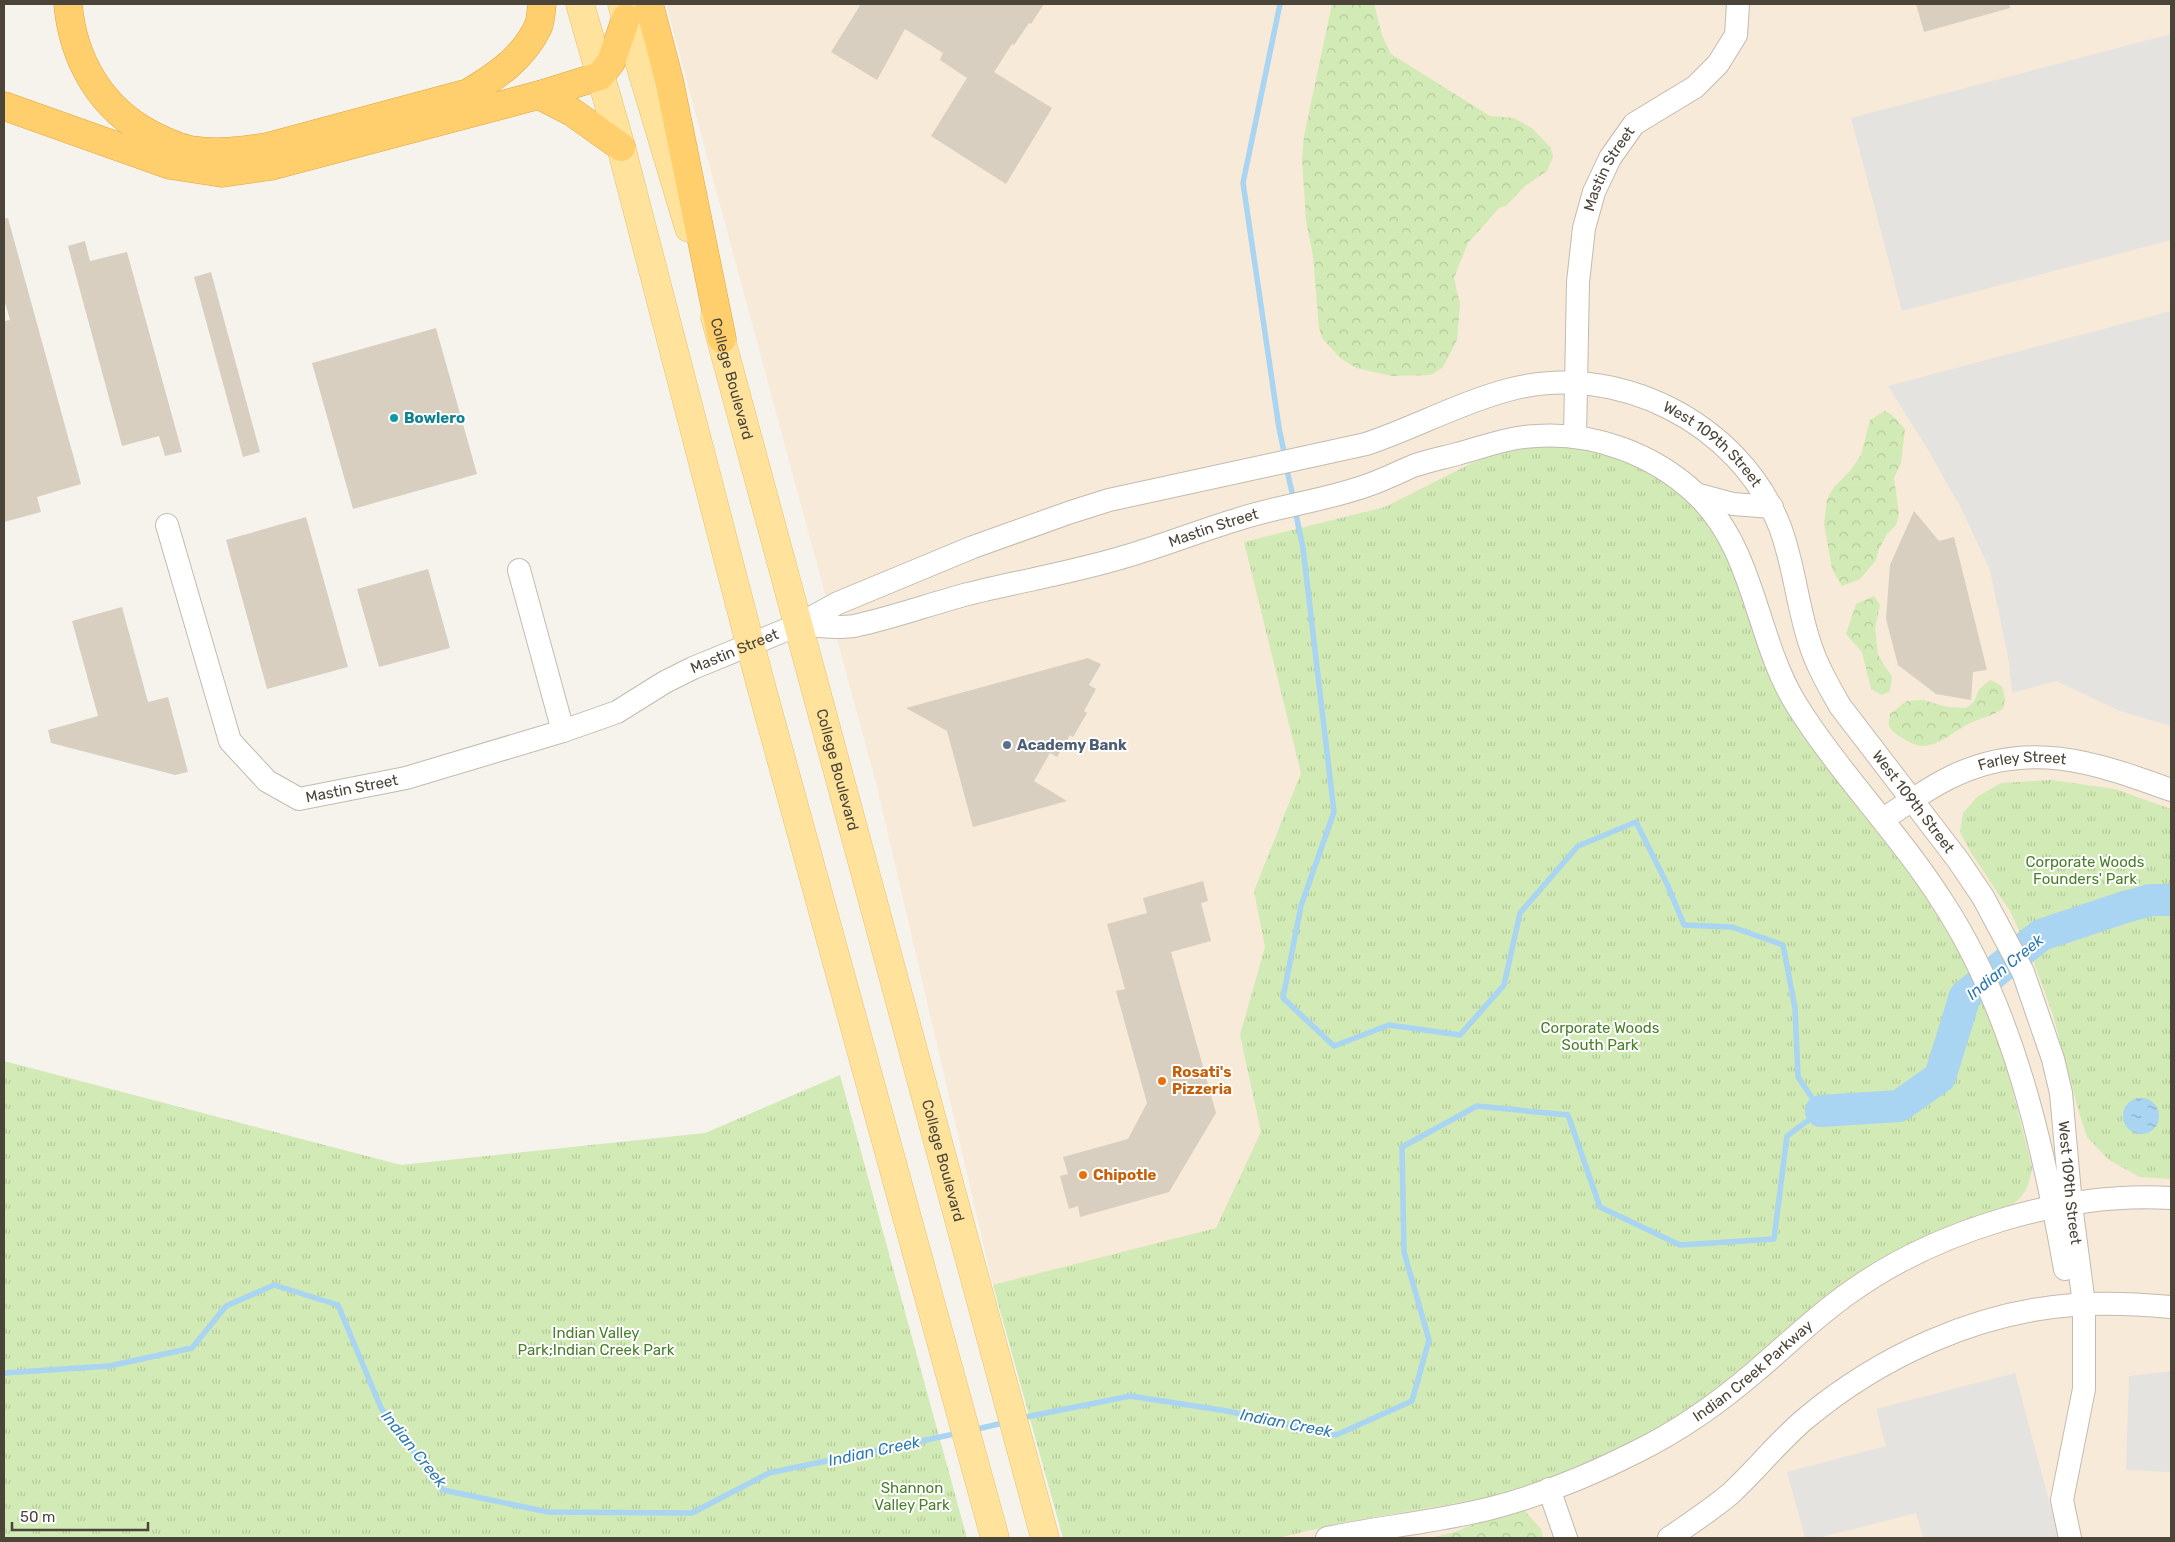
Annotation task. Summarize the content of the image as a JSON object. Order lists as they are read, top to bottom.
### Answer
{
  "streets": {
    "main road": ["College Boulevard"],
    "street": [
      "Mastin Street",
      "West 109th Street",
      "Farley Street",
      "Indian Creek Parkway"
    ]
  },
  "crossings": [
    ["Mastin Street", "College Boulevard"],
    ["Mastin Street", "West 109th Street"],
    ["West 109th Street", "Farley Street"],
    ["West 109th Street", "Indian Creek Parkway"]
  ],
  "water": ["Indian Creek"],
  "parks": [
    "Corporate Woods Founders' Park",
    "Corporate Woods South Park",
    "Indian Valley Park;Indian Creek Park",
    "Shannon Valley Park"
  ],
  "places": [
    "Bowlero",
    "Academy Bank",
    "Rosati's Pizzeria",
    "Chipotle"
  ],
  "scale_bar": "50 m"
}
